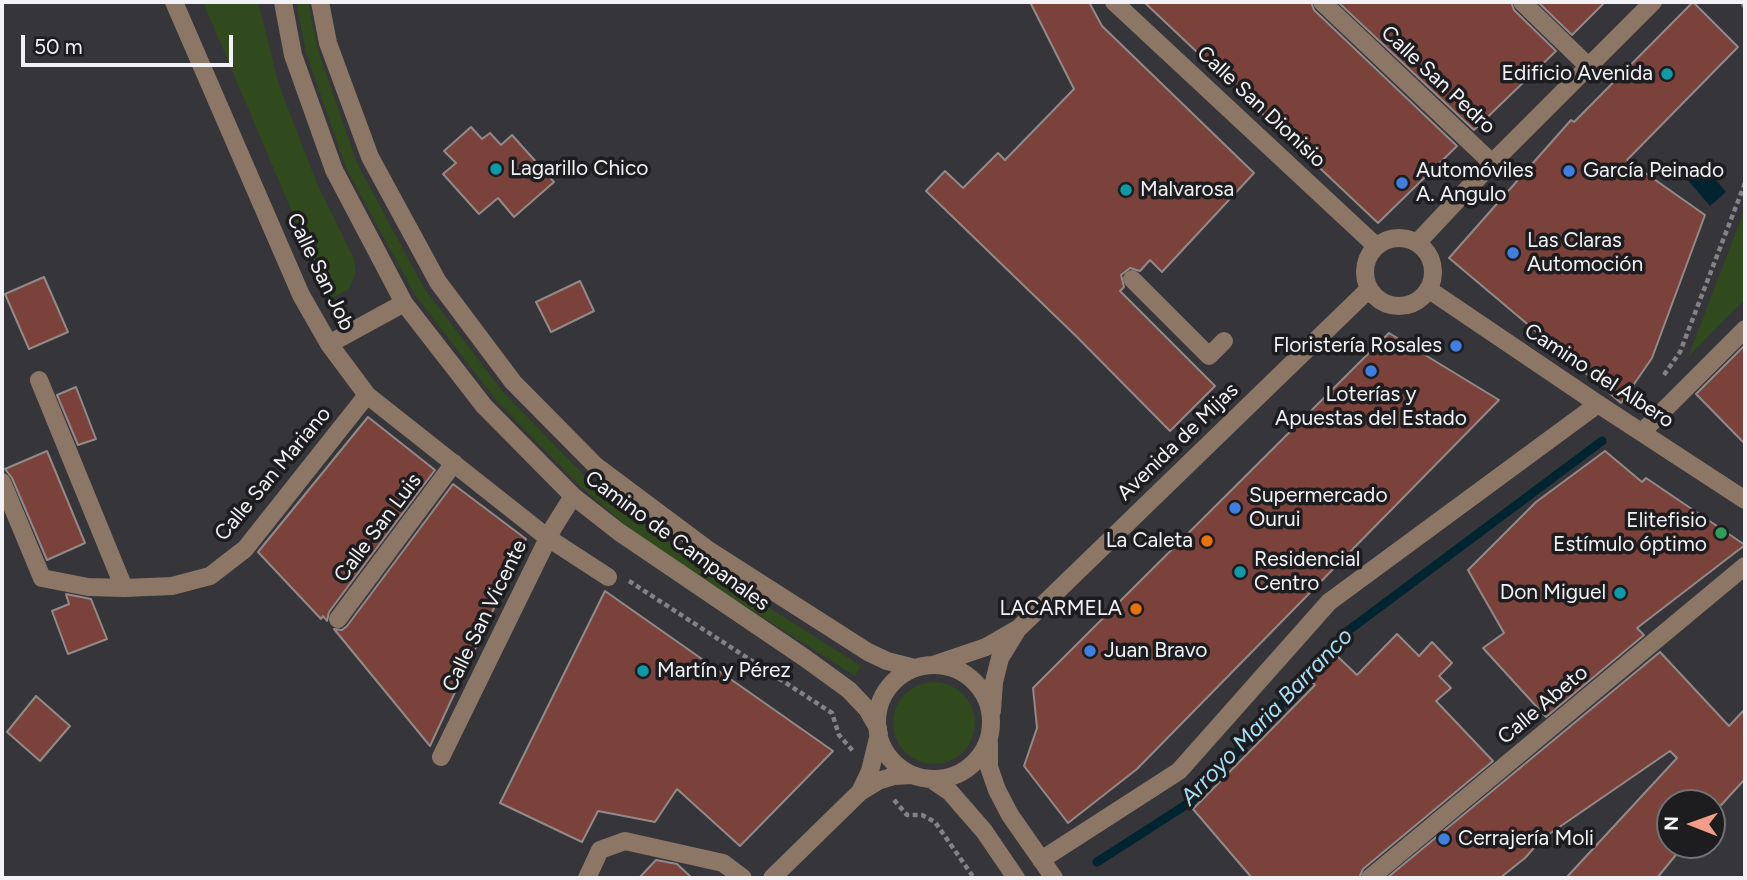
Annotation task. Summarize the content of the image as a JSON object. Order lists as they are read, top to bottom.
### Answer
{
  "streets": {
    "street": [
      "Calle San Pedro",
      "Calle San Dionisio",
      "Calle San Job",
      "Camino del Albero",
      "Avenida de Mijas",
      "Calle San Mariano",
      "Calle San Luis",
      "Camino de Campanales",
      "Calle San Vicente",
      "Calle Abeto"
    ]
  },
  "crossings": [
    ["Calle San Dionisio", "Camino del Albero"],
    ["Calle San Dionisio", "Avenida de Mijas"],
    ["Calle San Job", "Calle San Mariano"],
    ["Calle San Job", "Calle San Luis"],
    ["Calle San Job", "Calle San Vicente"],
    ["Camino del Albero", "Avenida de Mijas"],
    ["Avenida de Mijas", "Camino de Campanales"],
    ["Camino de Campanales", "Calle San Vicente"]
  ],
  "water": ["Arroyo Maria Barranco"],
  "places": [
    "Edificio Avenida",
    "Lagarillo Chico",
    "García Peinado",
    "Automóviles A. Angulo",
    "Malvarosa",
    "Las Claras Automoción",
    "Floristería Rosales",
    "Loterías y Apuestas del Estado",
    "Supermercado Ourui",
    "Elitefisio Estímulo óptimo",
    "La Caleta",
    "Residencial Centro",
    "Don Miguel",
    "LACARMELA",
    "Juan Bravo",
    "Martín y Pérez",
    "Cerrajería Moli"
  ],
  "scale_bar": "50 m",
  "north": "left"
}
